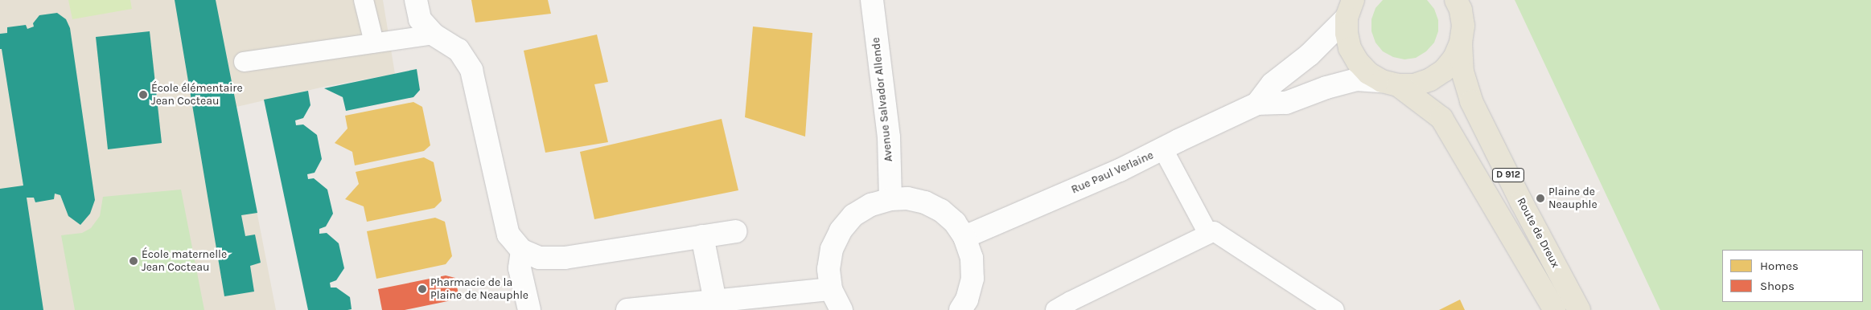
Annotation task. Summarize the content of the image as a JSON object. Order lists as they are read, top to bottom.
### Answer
{
  "streets": {
    "main road": ["D 912", "Route de Dreux"],
    "street": ["Avenue Salvador Allende", "Rue Paul Verlaine"]
  },
  "crossings": [
    ["Rue Paul Verlaine", "Route de Dreux"]
  ],
  "places": [
    "École élémentaire Jean Cocteau",
    "Plaine de Neauphle",
    "École maternelle Jean Cocteau",
    "Pharmacie de la Plaine de Neauphle"
  ],
  "legend": ["Homes", "Shops"]
}
